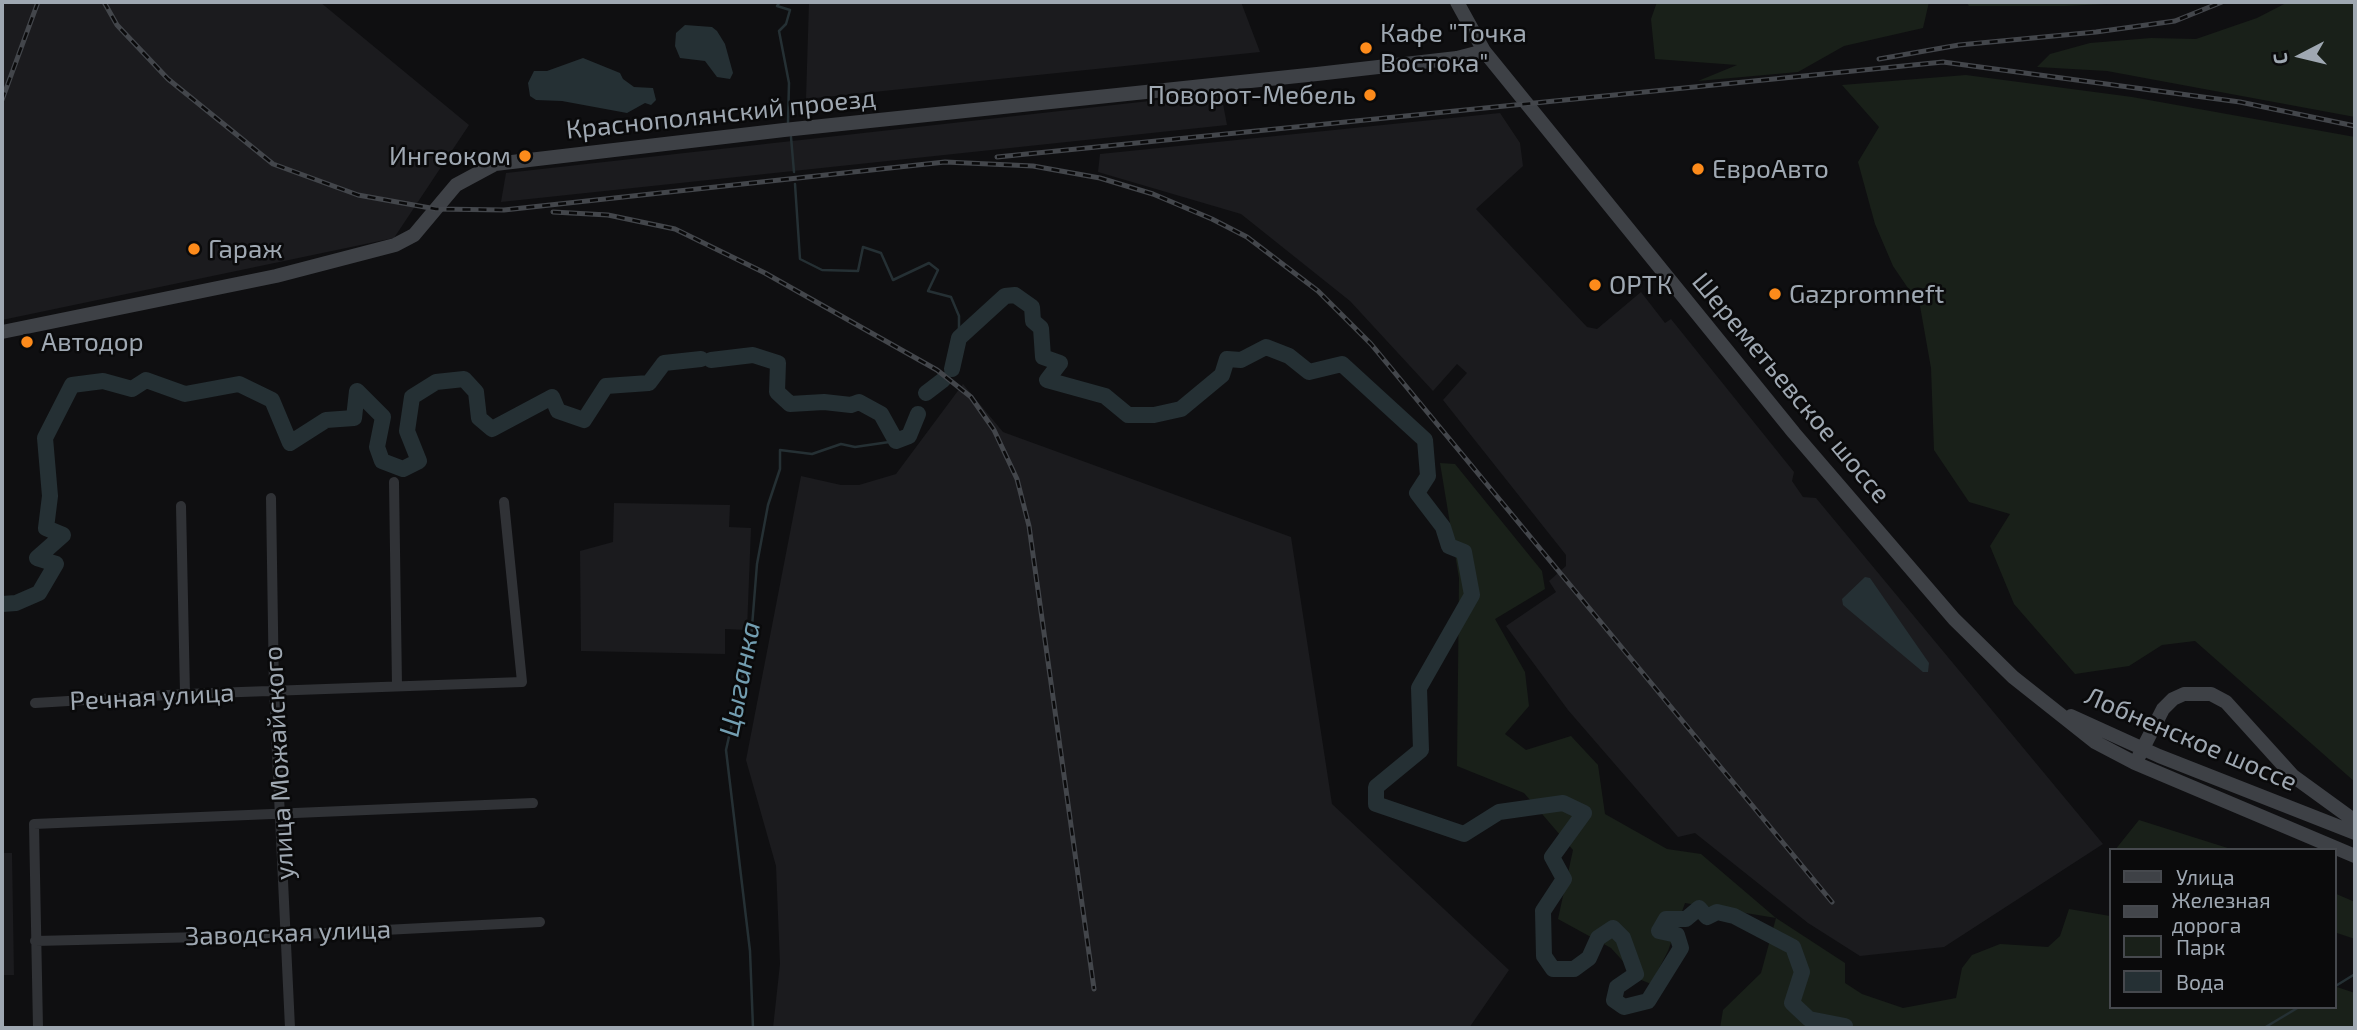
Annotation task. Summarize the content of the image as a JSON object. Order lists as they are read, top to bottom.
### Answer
{
  "streets": {
    "main road": ["Краснополянский проезд", "Шереметьевское шоссе", "Лобненское шоссе"],
    "street": ["Речная улица", "улица Можайского", "Заводская улица"]
  },
  "crossings": [
    ["Краснополянский проезд", "Шереметьевское шоссе"],
    ["Шереметьевское шоссе", "Лобненское шоссе"],
    ["Речная улица", "улица Можайского"],
    ["улица Можайского", "Заводская улица"]
  ],
  "water": ["Цыганка"],
  "places": [
    "Кафе \"Точка Востока\"",
    "Поворот-Мебель",
    "Ингеоком",
    "ЕвроАвто",
    "Гараж",
    "ОРТК",
    "Gazpromneft",
    "Автодор"
  ],
  "legend": [
    "Улица",
    "Железная дорога",
    "Парк",
    "Вода"
  ],
  "north": "left"
}
